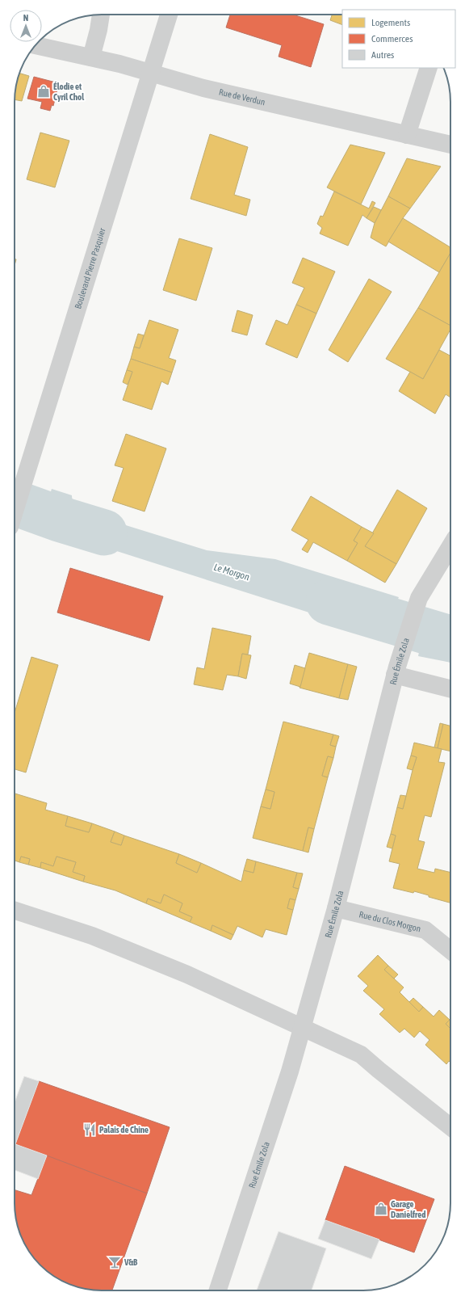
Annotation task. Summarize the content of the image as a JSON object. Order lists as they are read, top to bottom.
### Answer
{
  "streets": {
    "street": [
      "Rue de Verdun",
      "Boulevard Pierre Pasquier",
      "Rue Émile Zola",
      "Rue du Clos Morgon"
    ]
  },
  "crossings": [
    ["Rue de Verdun", "Boulevard Pierre Pasquier"],
    ["Rue Émile Zola", "Rue du Clos Morgon"]
  ],
  "water": ["Le Morgon"],
  "places": {
    "shop": ["Élodie et Cyril Chol", "Garage Danielfred"],
    "restaurant": ["Palais de Chine"],
    "bar": ["V&B"]
  },
  "legend": ["Logements", "Commerces", "Autres"],
  "north": "top"
}
